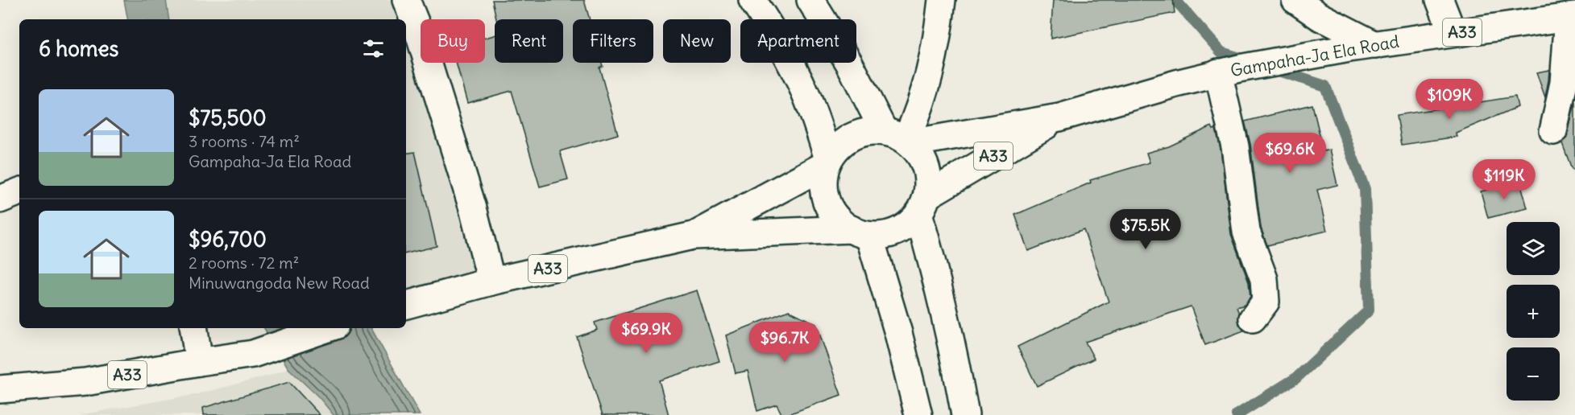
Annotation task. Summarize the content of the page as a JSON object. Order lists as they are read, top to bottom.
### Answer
{
  "streets": {
    "main road": ["A33", "Gampaha-Ja Ela Road"]
  },
  "crossings": [
    ["A33", "Gampaha-Ja Ela Road"]
  ],
  "page": {
    "chip": [
      "Buy",
      "Rent",
      "Filters",
      "New",
      "Apartment"
    ],
    "heading": "6 homes",
    "list": [
      {
        "name": "$75,500",
        "note": "3 rooms · 74 m² · Gampaha-Ja Ela Road"
      },
      {
        "name": "$96,700",
        "note": "2 rooms · 72 m² · Minuwangoda New Road"
      }
    ],
    "price": [
      "$109K",
      "$69.6K",
      "$119K",
      "$75.5K",
      "$69.9K",
      "$96.7K"
    ],
    "map_buttons": ["+", "−"]
  }
}
